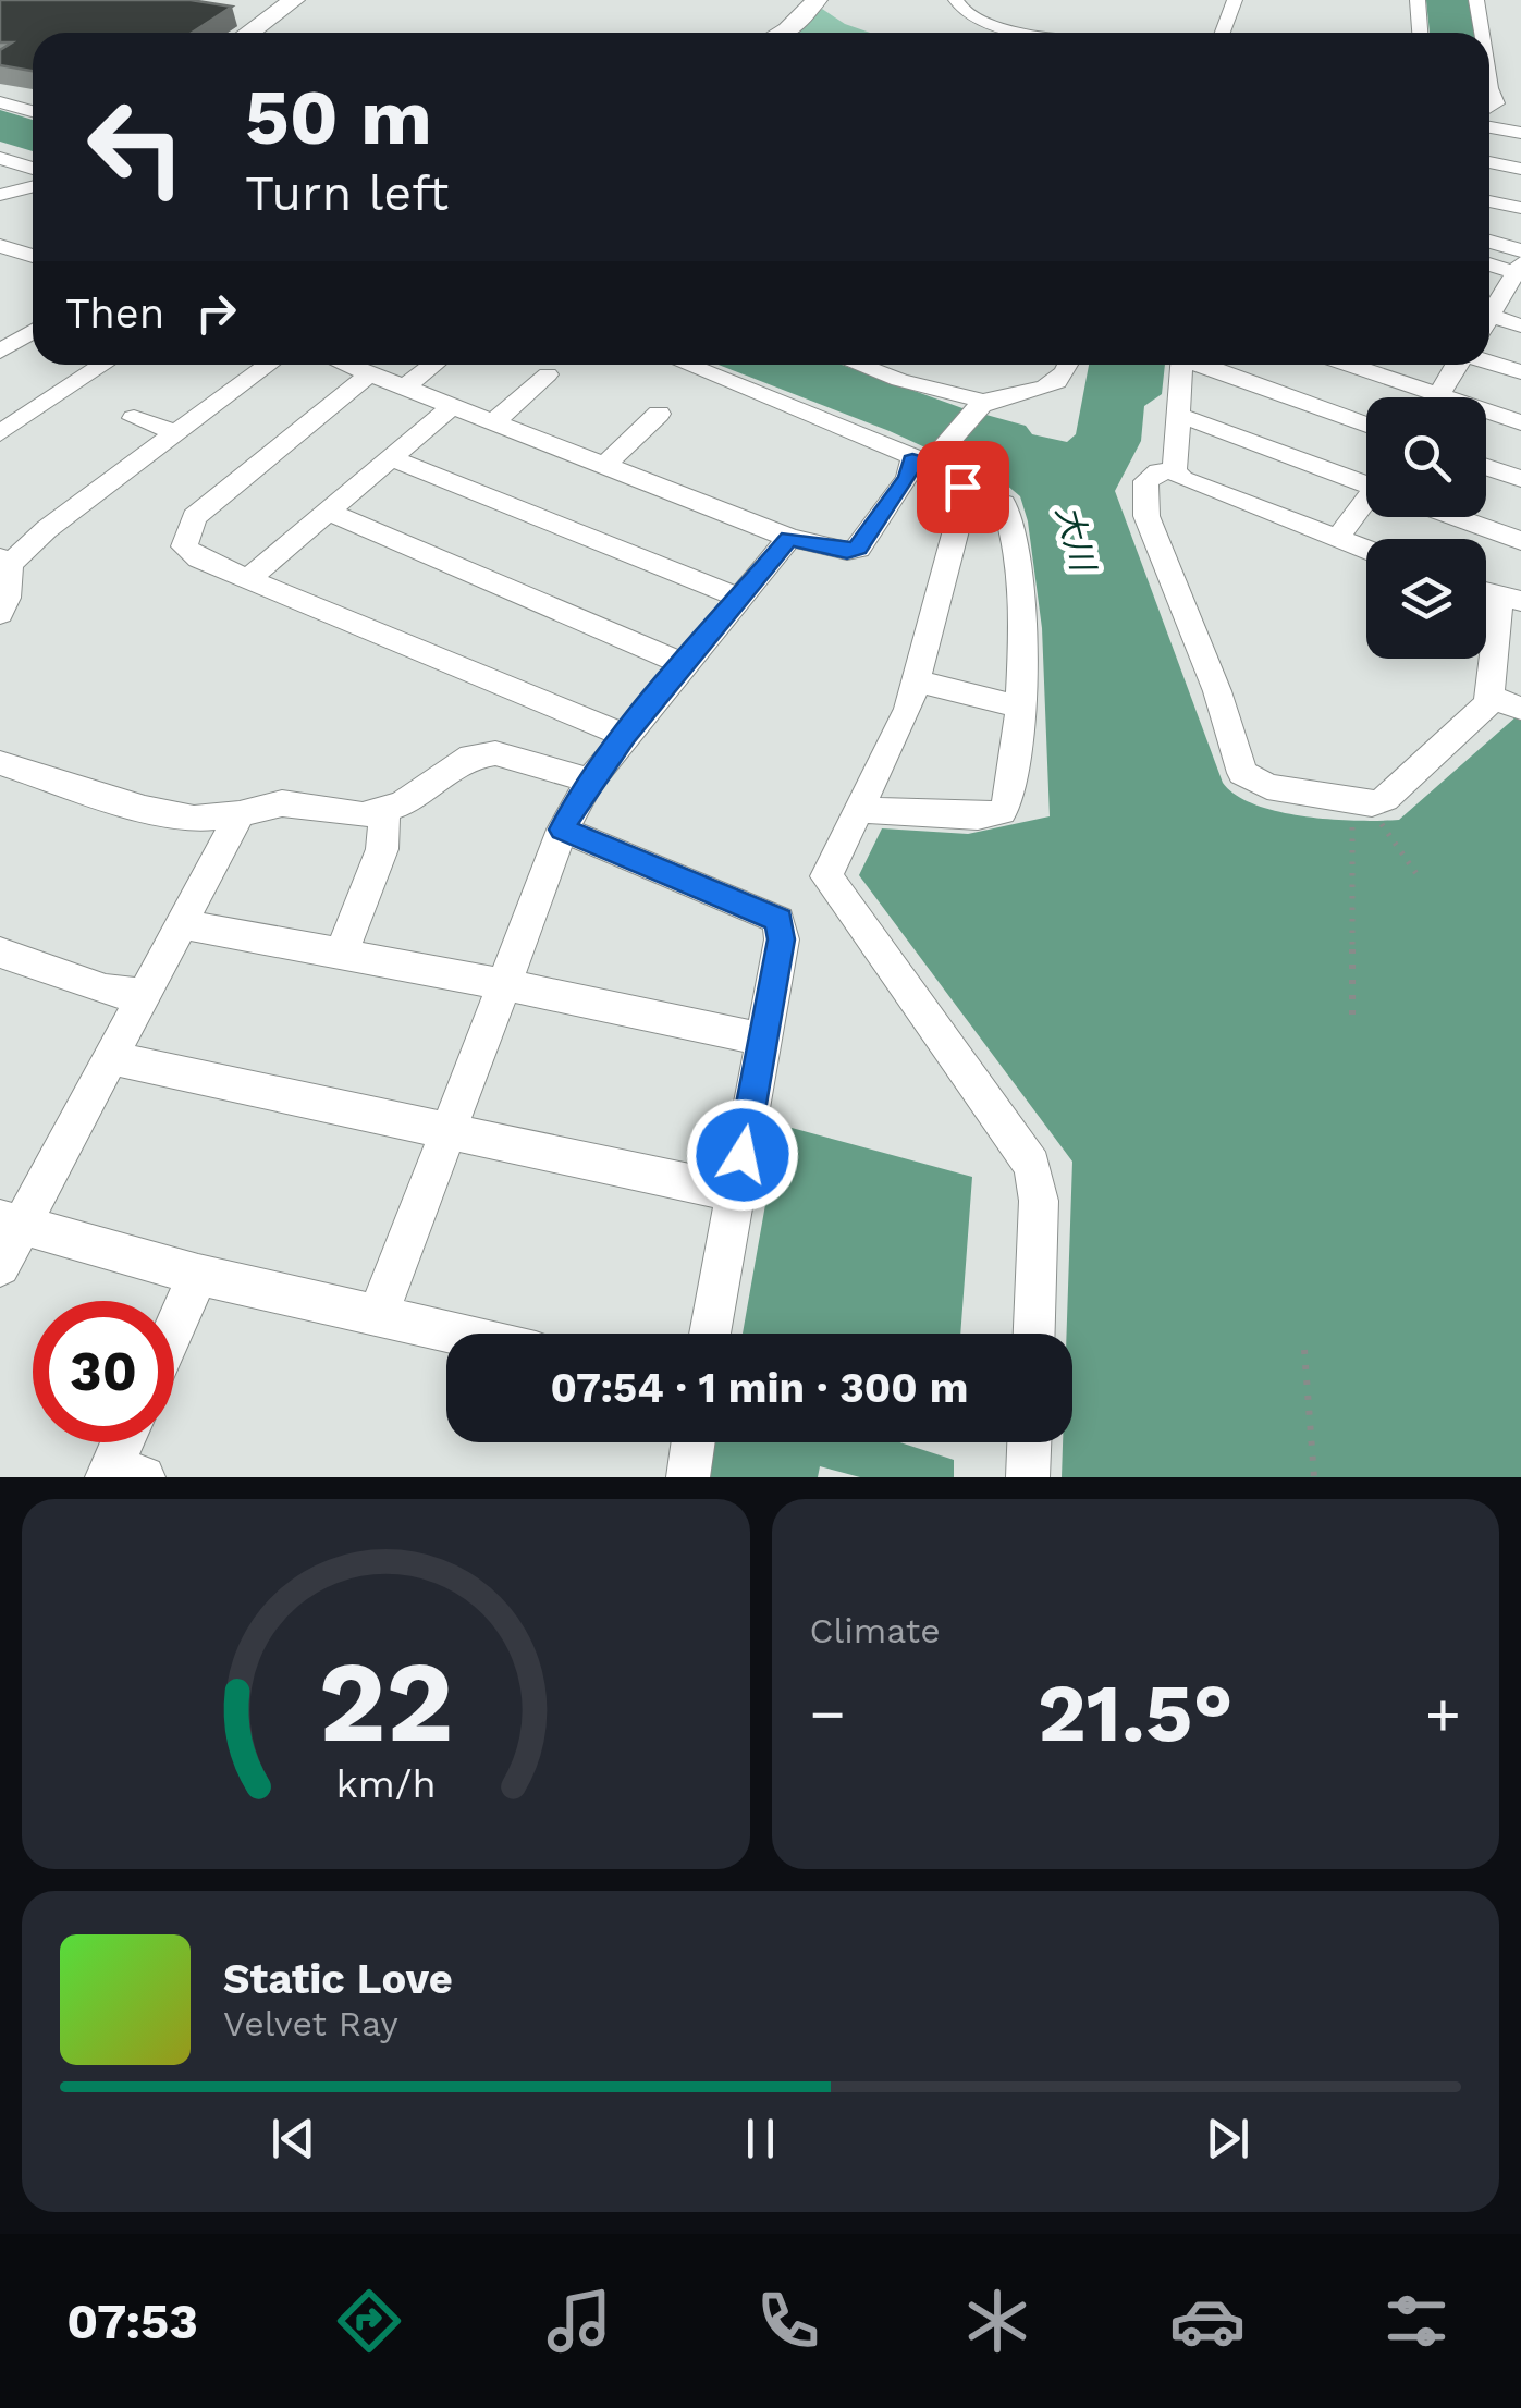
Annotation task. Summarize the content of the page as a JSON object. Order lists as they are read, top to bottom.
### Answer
{
  "water": ["大川"],
  "page": {
    "turn": ["50 m", "Turn left"],
    "then": "Then",
    "limit": "30",
    "trip": "07:54 · 1 min · 300 m",
    "tile": "Climate",
    "heat": ["−", "21.5°", "+"],
    "song": ["Static Love", "Velvet Ray"],
    "tabs": "07:53",
    "gauge": ["22", "km/h"]
  }
}
